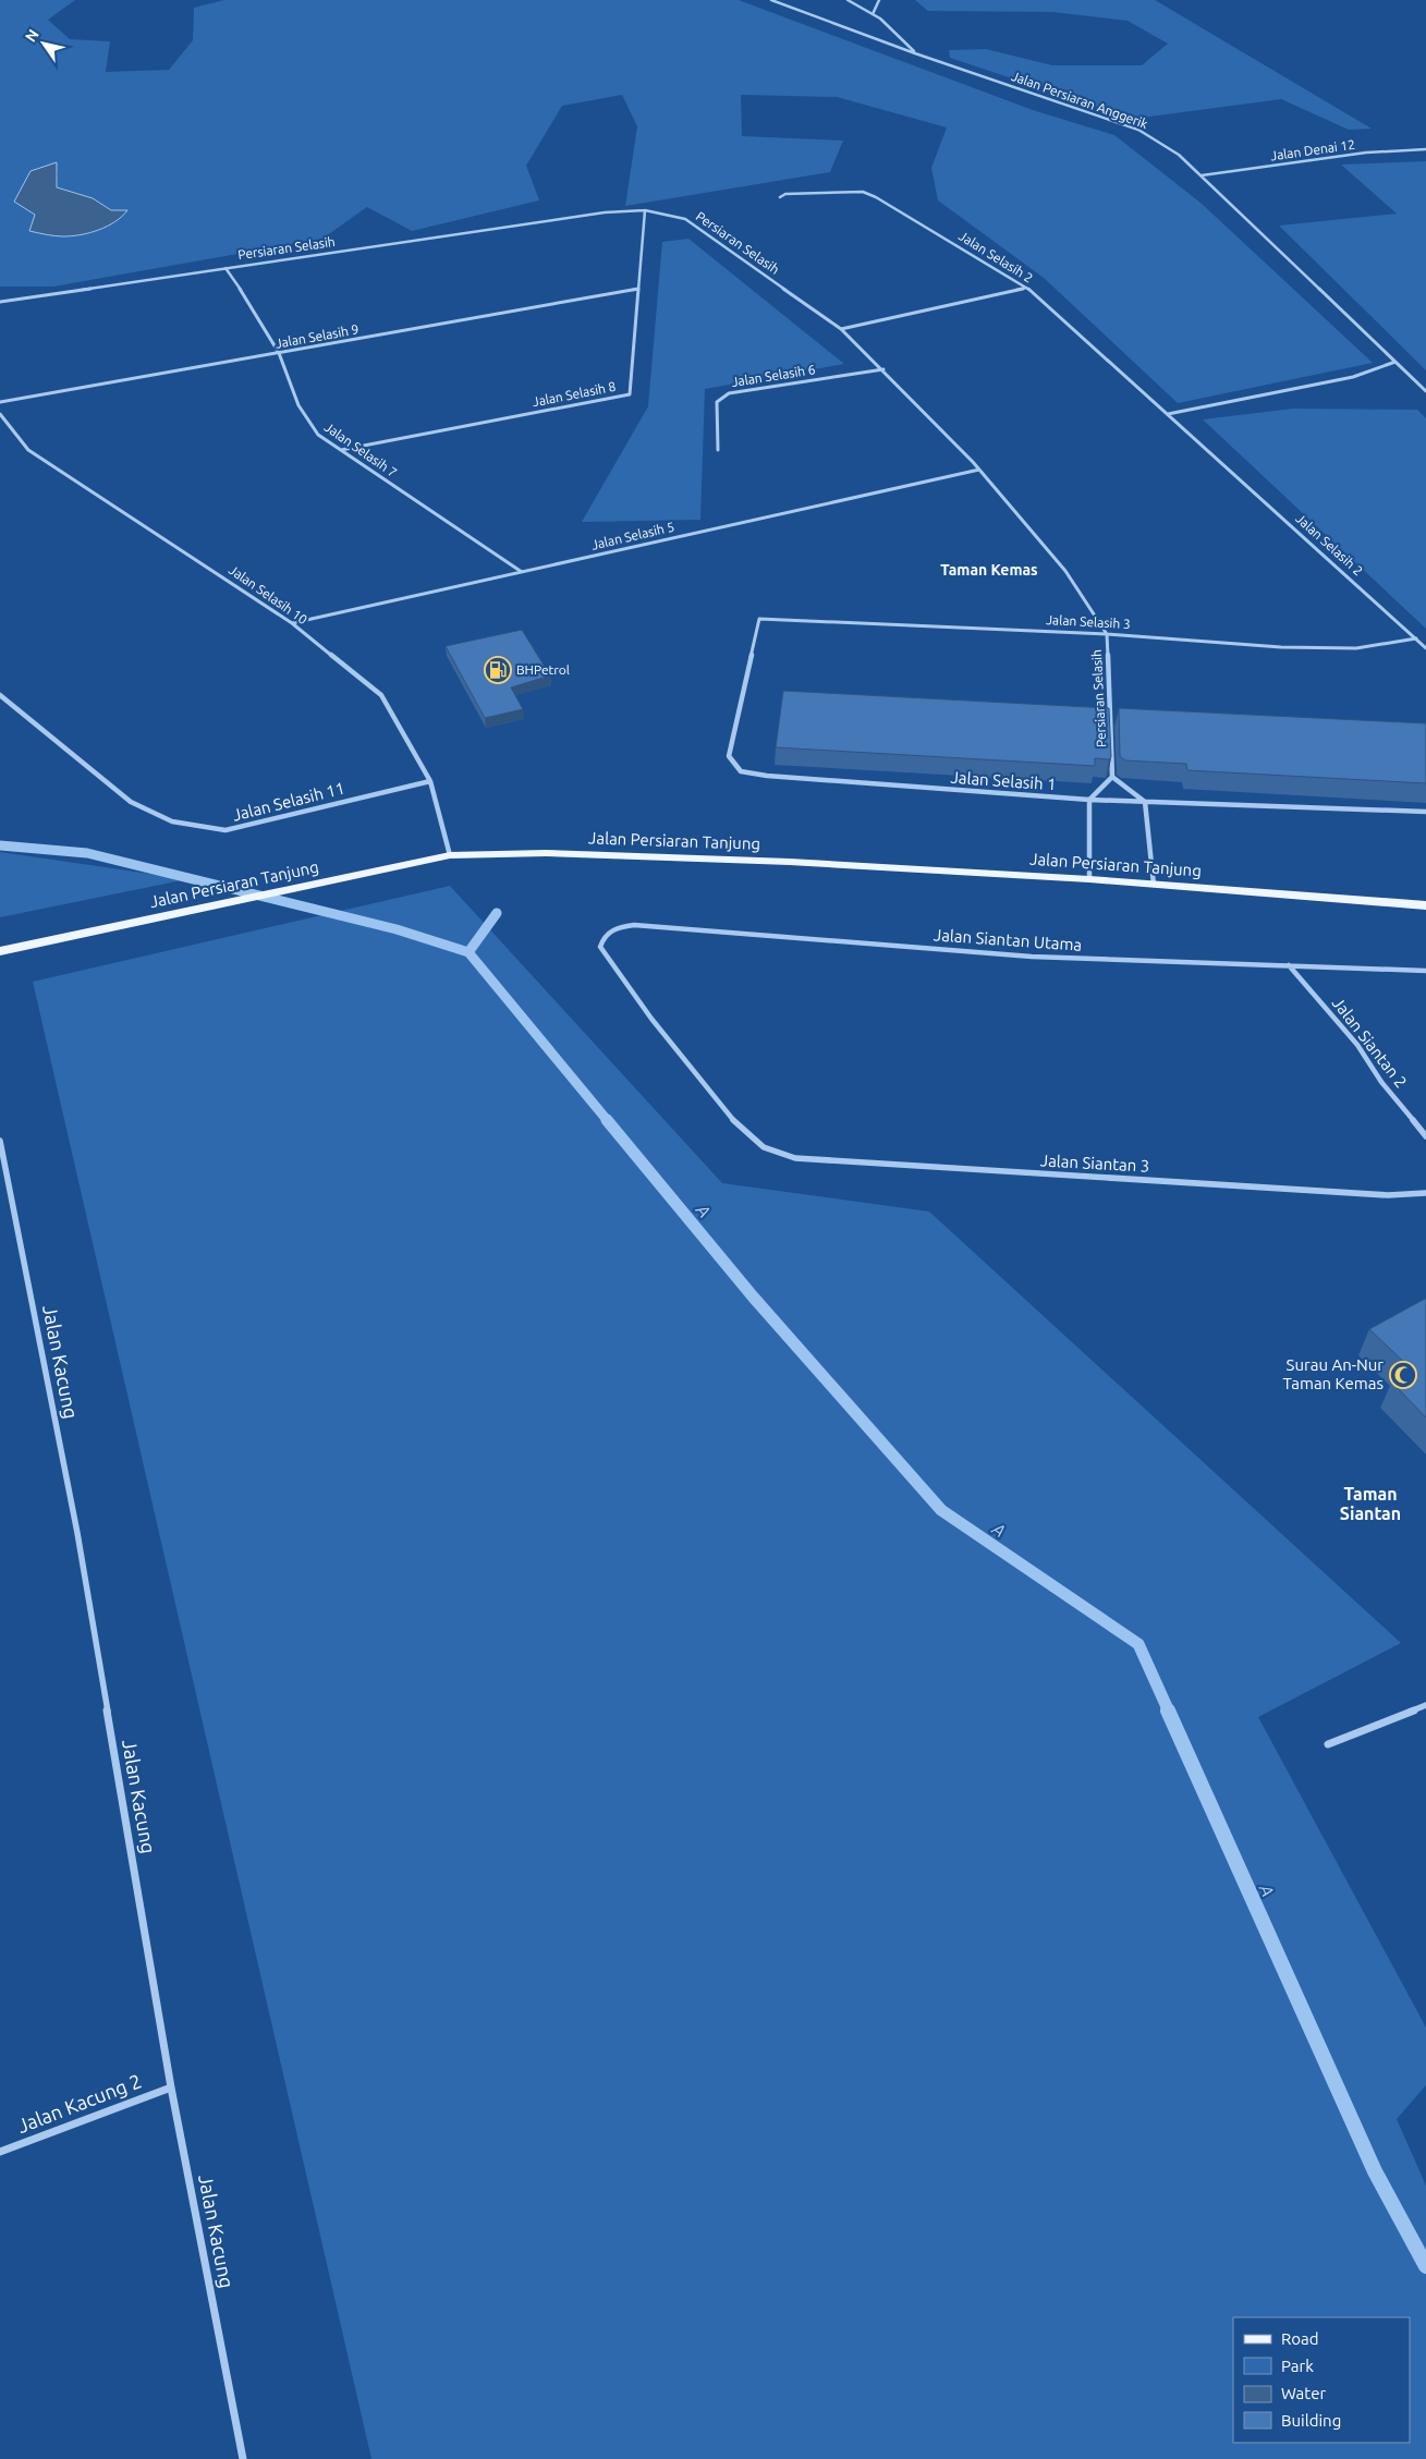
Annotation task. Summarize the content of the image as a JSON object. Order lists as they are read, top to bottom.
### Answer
{
  "streets": {
    "main road": ["Jalan Persiaran Tanjung"],
    "street": [
      "Jalan Persiaran Anggerik",
      "Jalan Denai 12",
      "Persiaran Selasih",
      "Jalan Selasih 2",
      "Jalan Selasih 9",
      "Jalan Selasih 6",
      "Jalan Selasih 8",
      "Jalan Selasih 7",
      "Jalan Selasih 5",
      "Jalan Selasih 10",
      "Jalan Selasih 3",
      "Jalan Selasih 1",
      "Jalan Selasih 11",
      "Jalan Siantan Utama",
      "Jalan Siantan 2",
      "Jalan Siantan 3",
      "Jalan Kacung",
      "Jalan Kacung 2"
    ]
  },
  "crossings": [
    ["Jalan Persiaran Anggerik", "Jalan Denai 12"],
    ["Persiaran Selasih", "Jalan Selasih 6"],
    ["Persiaran Selasih", "Jalan Selasih 8"],
    ["Persiaran Selasih", "Jalan Selasih 7"],
    ["Persiaran Selasih", "Jalan Selasih 5"],
    ["Persiaran Selasih", "Jalan Selasih 3"],
    ["Jalan Selasih 2", "Jalan Selasih 3"],
    ["Jalan Selasih 9", "Jalan Selasih 8"],
    ["Jalan Selasih 9", "Jalan Selasih 7"],
    ["Jalan Selasih 8", "Jalan Selasih 7"],
    ["Jalan Selasih 7", "Jalan Selasih 5"],
    ["Jalan Selasih 5", "Jalan Selasih 10"],
    ["Jalan Selasih 10", "Jalan Selasih 11"],
    ["Jalan Selasih 10", "Jalan Persiaran Tanjung"],
    ["Jalan Selasih 3", "Jalan Selasih 1"],
    ["Jalan Siantan Utama", "Jalan Siantan 2"],
    ["Jalan Siantan Utama", "Jalan Siantan 3"],
    ["Jalan Kacung", "Jalan Kacung 2"]
  ],
  "districts": ["Taman Kemas", "Taman Siantan"],
  "water": ["A"],
  "places": {
    "fuel station": ["BHPetrol"],
    "mosque": ["Surau An-Nur Taman Kemas"]
  },
  "legend": [
    "Road",
    "Park",
    "Water",
    "Building"
  ],
  "north": "top left"
}
